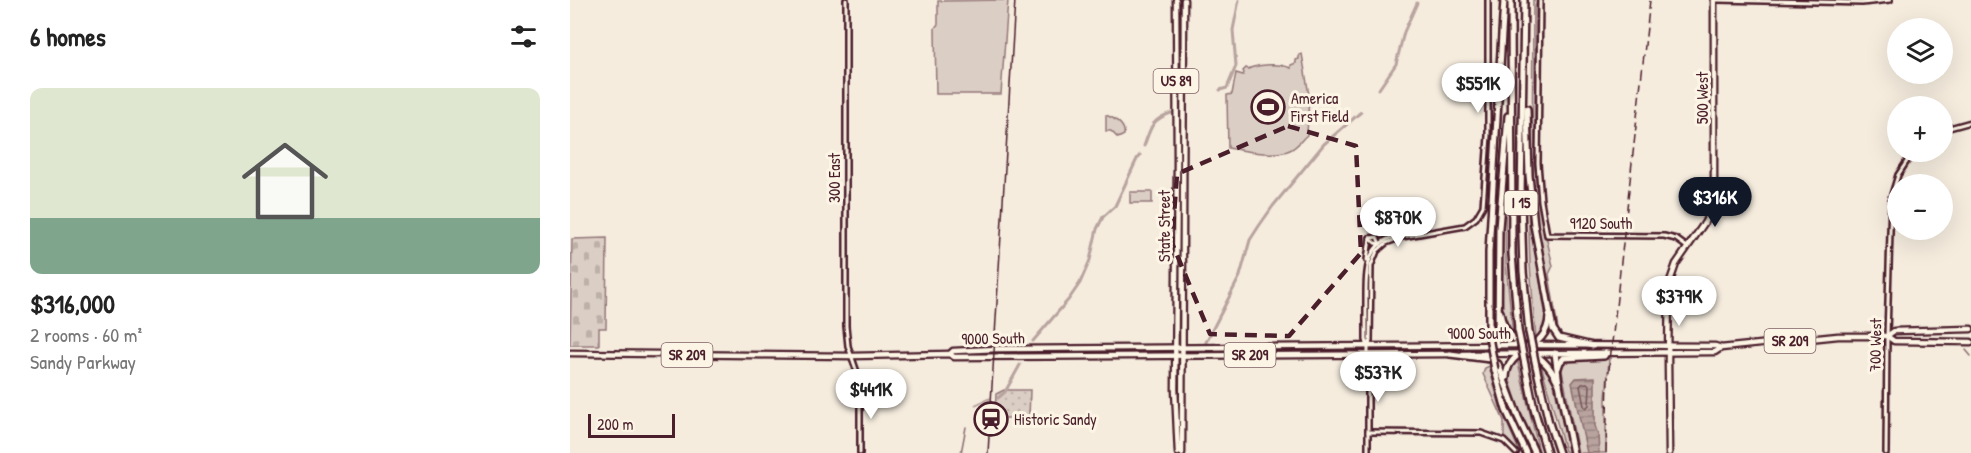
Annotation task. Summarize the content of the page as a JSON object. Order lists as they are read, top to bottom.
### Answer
{
  "streets": {
    "highway": ["I 15"],
    "main road": [
      "US 89",
      "500 West",
      "State Street",
      "9000 South",
      "SR 209"
    ],
    "street": ["300 East", "9120 South", "700 West"]
  },
  "crossings": [
    ["500 West", "9120 South"],
    ["500 West", "9000 South"],
    ["300 East", "9000 South"],
    ["State Street", "9000 South"],
    ["9000 South", "700 West"]
  ],
  "places": {
    "sports": ["America First Field"],
    "station": ["Historic Sandy"]
  },
  "scale_bar": "200 m",
  "page": {
    "heading": "6 homes",
    "map_buttons": ["+", "−"],
    "price": [
      "$551K",
      "$316K",
      "$870K",
      "$379K",
      "$537K",
      "$441K"
    ],
    "list": [
      {
        "name": "$316,000",
        "note": "2 rooms · 60 m² · Sandy Parkway"
      }
    ],
    "scale": "200 m"
  }
}
